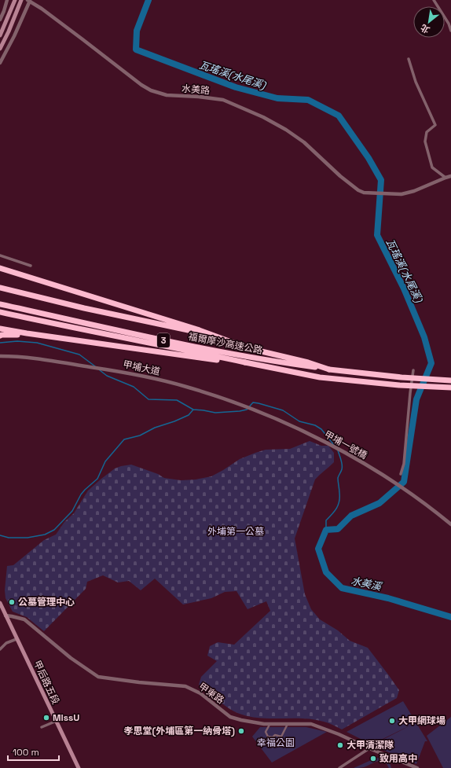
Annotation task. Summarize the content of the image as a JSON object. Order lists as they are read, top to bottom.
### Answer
{
  "streets": {
    "highway": ["3", "福爾摩沙高速公路"],
    "main road": ["甲后路五段"],
    "street": [
      "水美路",
      "甲埔大道",
      "甲埔一號橋",
      "甲東路"
    ]
  },
  "crossings": [
    ["甲埔大道", "甲埔一號橋"],
    ["甲后路五段", "甲東路"]
  ],
  "water": ["瓦瑤溪(水尾溪)", "水美溪"],
  "parks": ["外埔第一公墓", "幸福公園"],
  "places": [
    "公墓管理中心",
    "MissU",
    "大甲網球場",
    "孝思堂(外埔區第一納骨塔)",
    "大甲清潔隊",
    "致用高中"
  ],
  "scale_bar": "100 m",
  "north": "bottom left"
}
